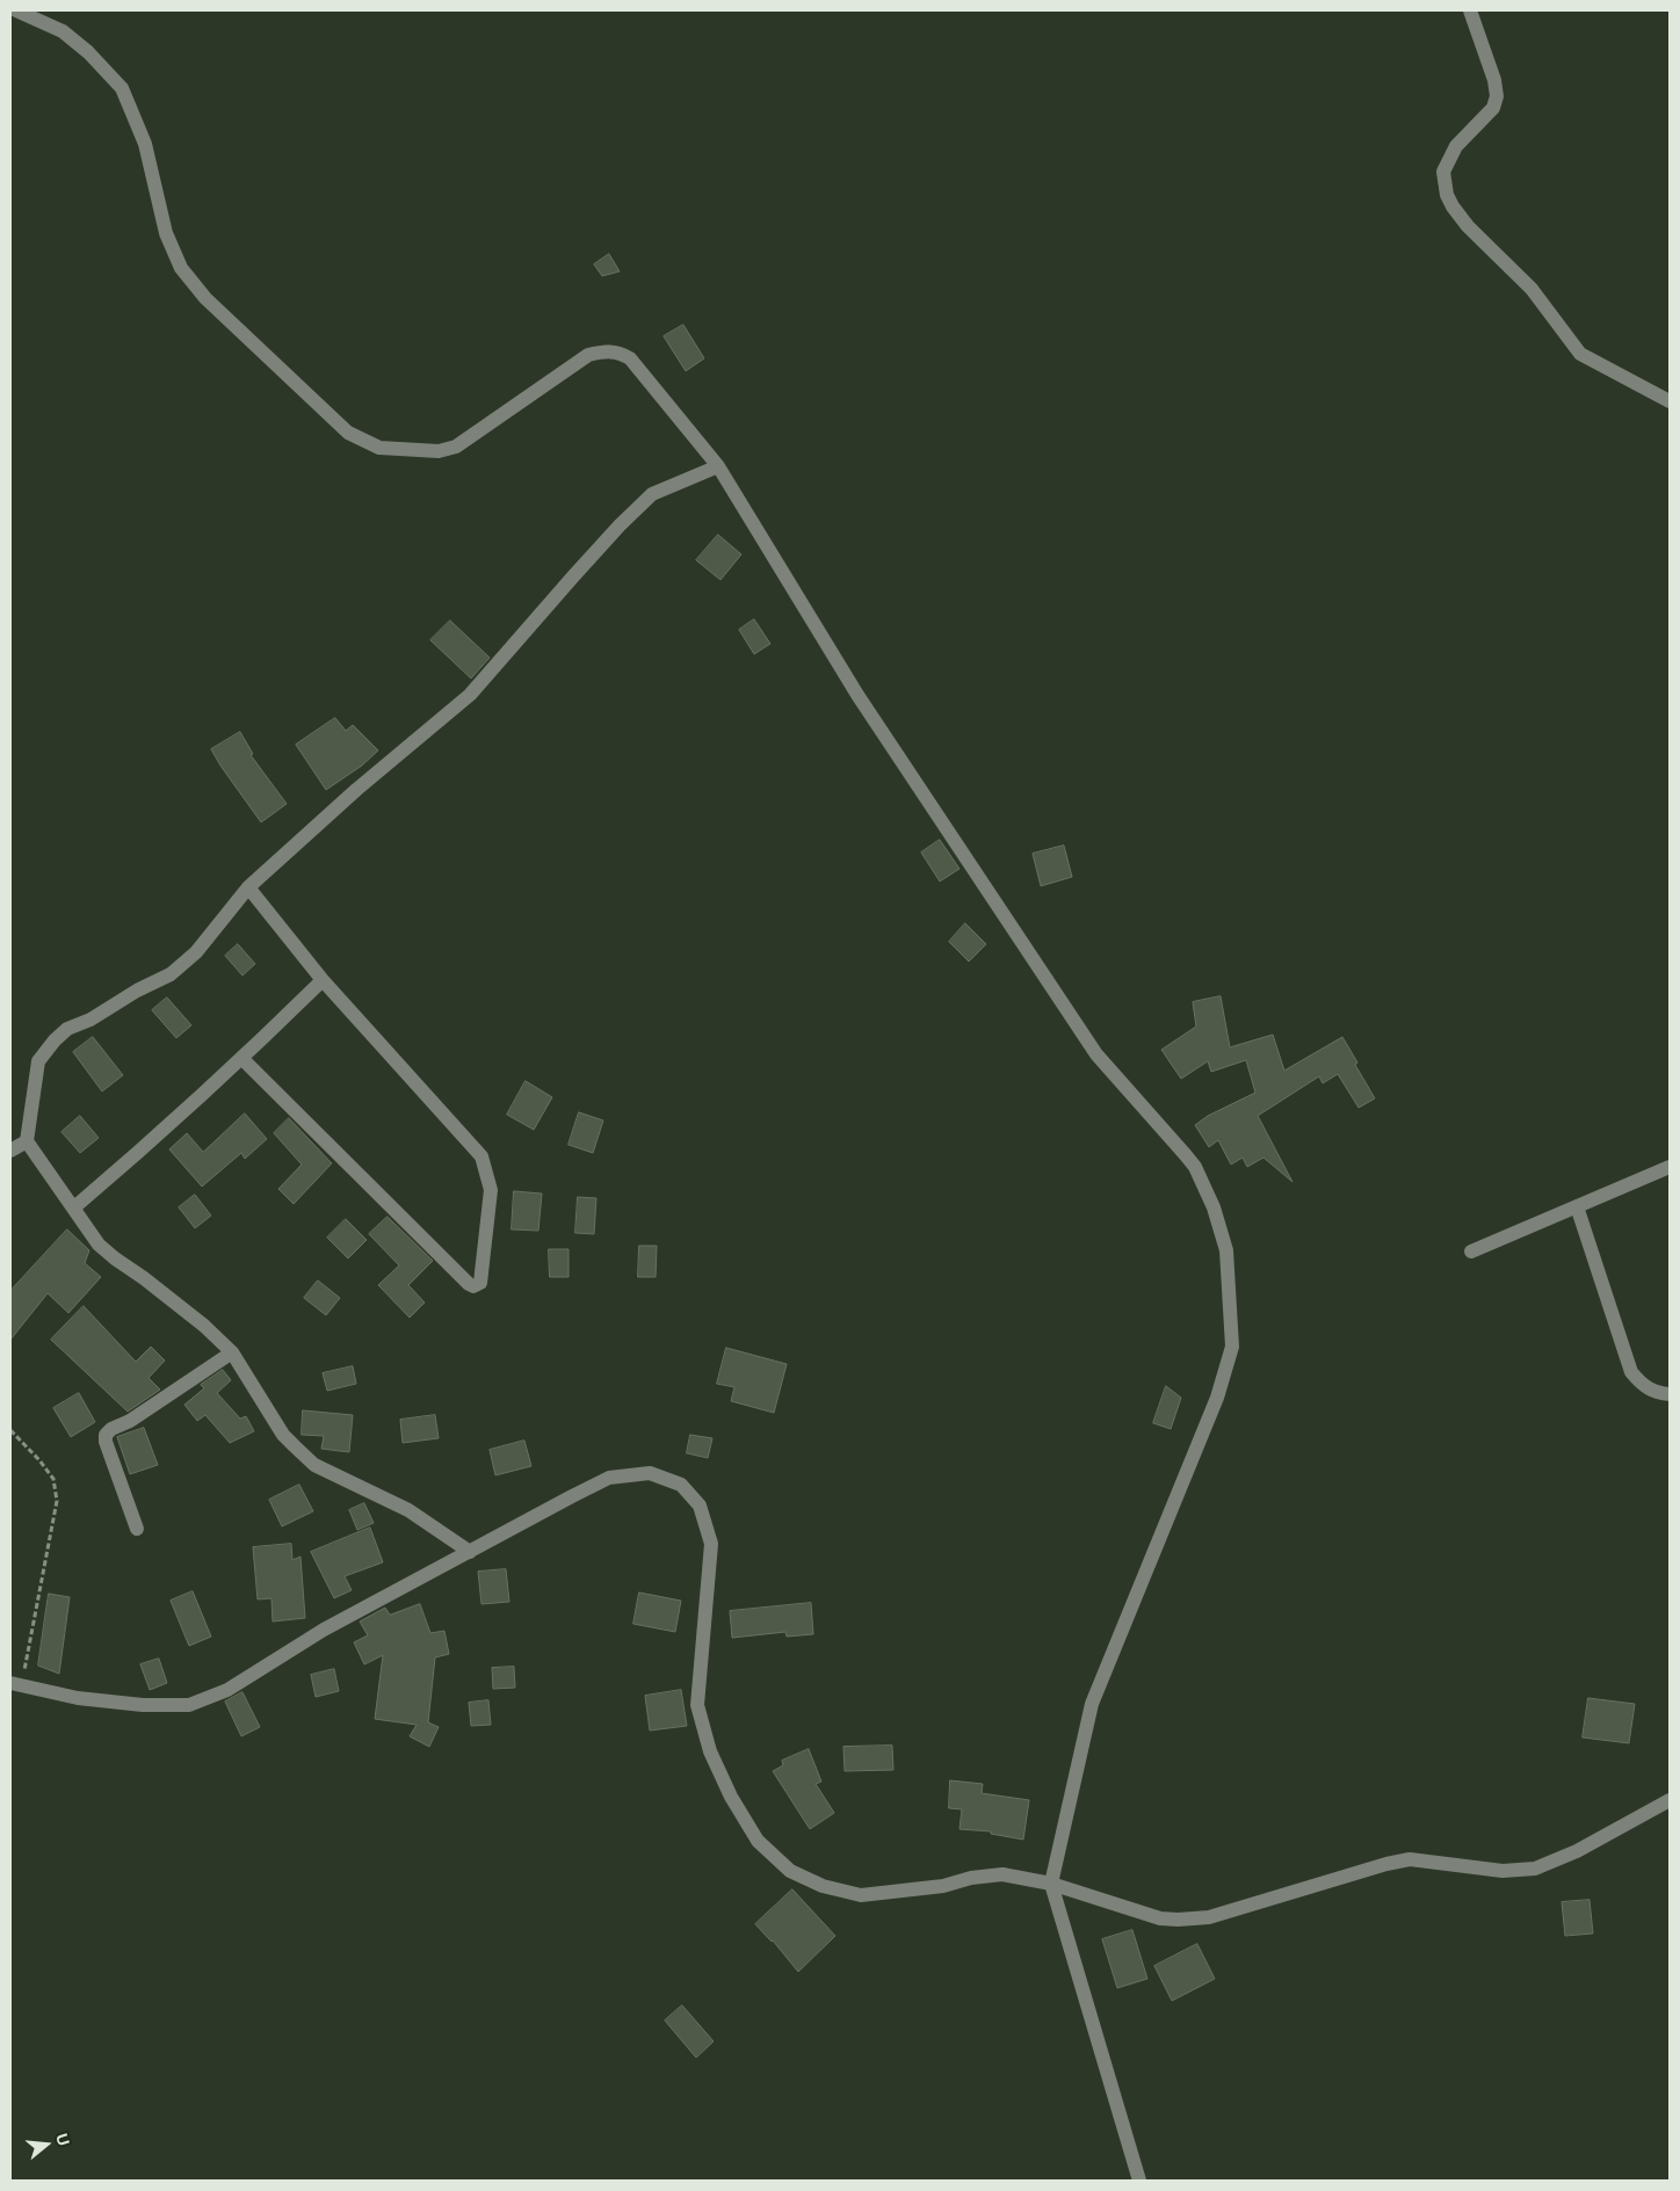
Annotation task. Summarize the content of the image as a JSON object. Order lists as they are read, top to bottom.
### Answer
{
  "north": "right"
}
